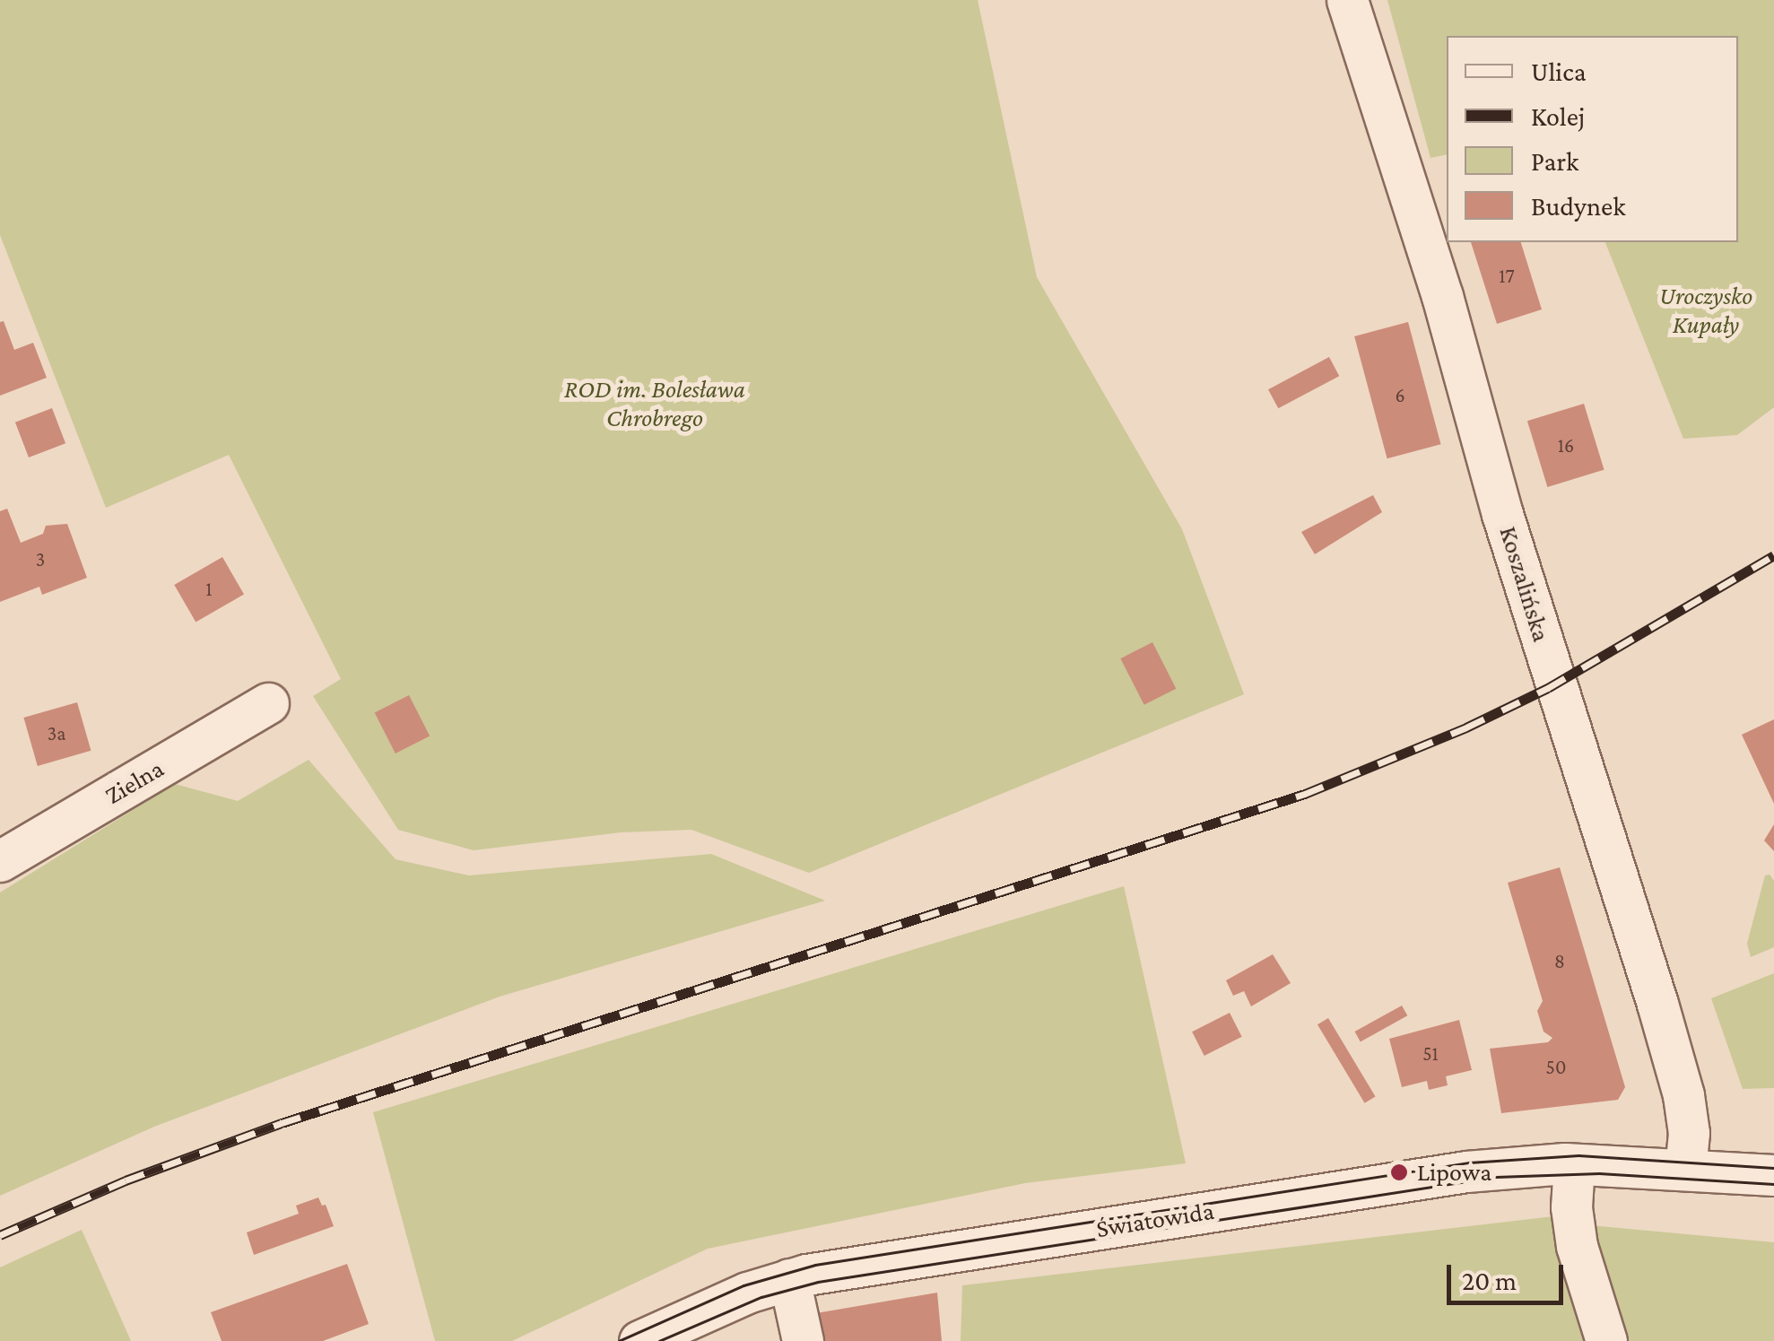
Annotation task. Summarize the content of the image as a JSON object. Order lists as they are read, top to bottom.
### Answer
{
  "streets": {
    "street": ["Koszalińska", "Zielna", "Światowida"]
  },
  "crossings": [
    ["Koszalińska", "Światowida"]
  ],
  "parks": ["Uroczysko Kupały", "ROD im. Bolesława Chrobrego"],
  "places": ["Lipowa"],
  "house_numbers": [
    "17",
    "6",
    "16",
    "3",
    "1",
    "3a",
    "8",
    "51",
    "50"
  ],
  "legend": [
    "Ulica",
    "Kolej",
    "Park",
    "Budynek"
  ],
  "scale_bar": "20 m"
}
